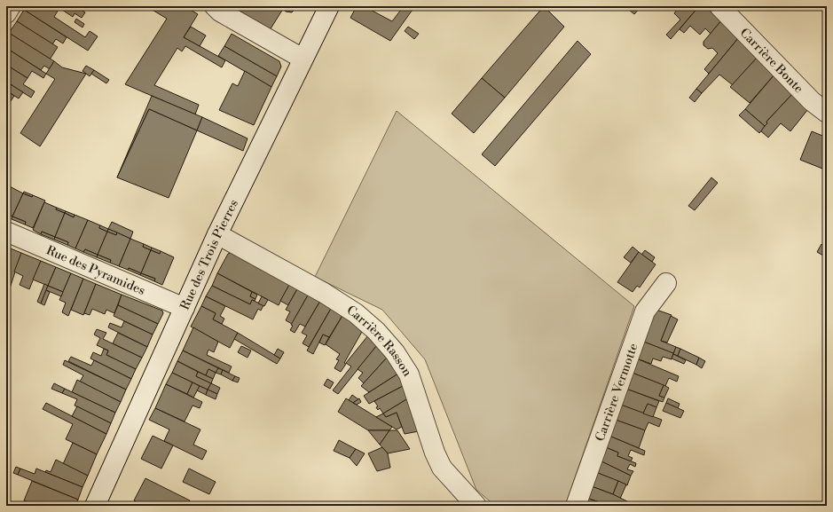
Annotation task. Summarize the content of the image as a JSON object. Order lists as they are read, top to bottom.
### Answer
{
  "streets": {
    "street": [
      "Carrière Bonte",
      "Rue des Trois Pierres",
      "Rue des Pyramides",
      "Carrière Rasson",
      "Carrière Vermotte"
    ]
  },
  "crossings": [
    ["Rue des Trois Pierres", "Rue des Pyramides"],
    ["Rue des Trois Pierres", "Carrière Rasson"]
  ]
}
